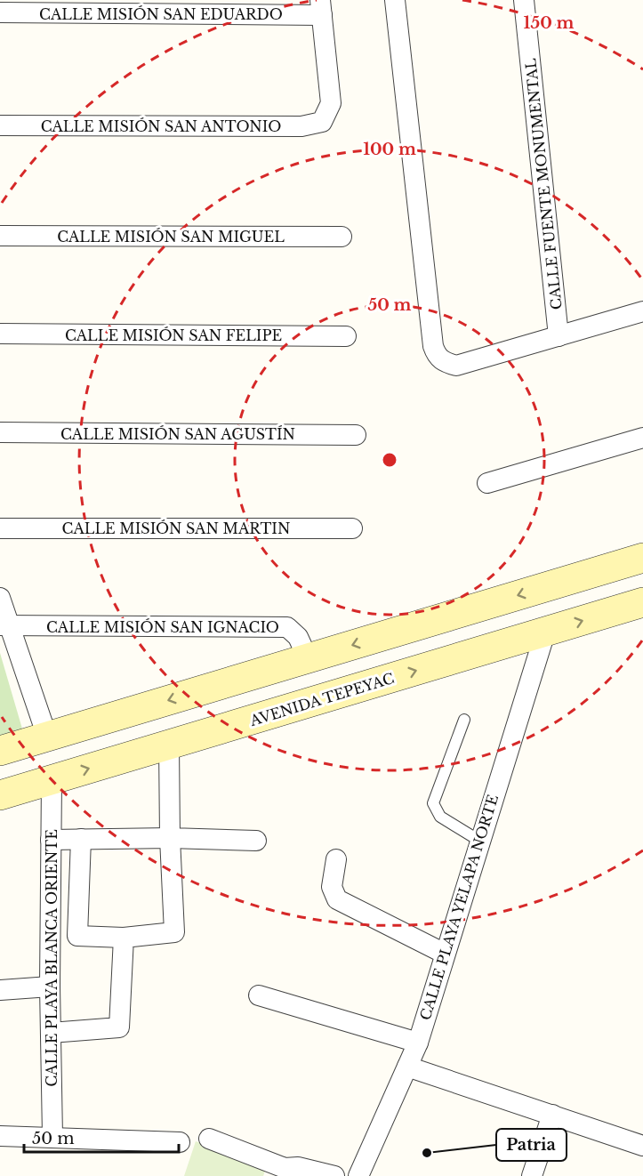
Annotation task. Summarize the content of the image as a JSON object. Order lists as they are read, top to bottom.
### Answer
{
  "streets": {
    "street": [
      "CALLE MISIÓN SAN EDUARDO",
      "CALLE MISIÓN SAN ANTONIO",
      "CALLE FUENTE MONUMENTAL",
      "CALLE MISIÓN SAN MIGUEL",
      "CALLE MISIÓN SAN FELIPE",
      "CALLE MISIÓN SAN AGUSTÍN",
      "CALLE MISIÓN SAN MARTIN",
      "CALLE MISIÓN SAN IGNACIO",
      "AVENIDA TEPEYAC",
      "CALLE PLAYA YELAPA NORTE",
      "CALLE PLAYA BLANCA ORIENTE"
    ]
  },
  "crossings": [
    ["CALLE MISIÓN SAN EDUARDO", "CALLE MISIÓN SAN ANTONIO"],
    ["AVENIDA TEPEYAC", "CALLE PLAYA YELAPA NORTE"],
    ["AVENIDA TEPEYAC", "CALLE PLAYA BLANCA ORIENTE"]
  ],
  "places": ["Patria"],
  "scale_bar": "50 m",
  "rings": ["150 m", "100 m", "50 m"]
}
